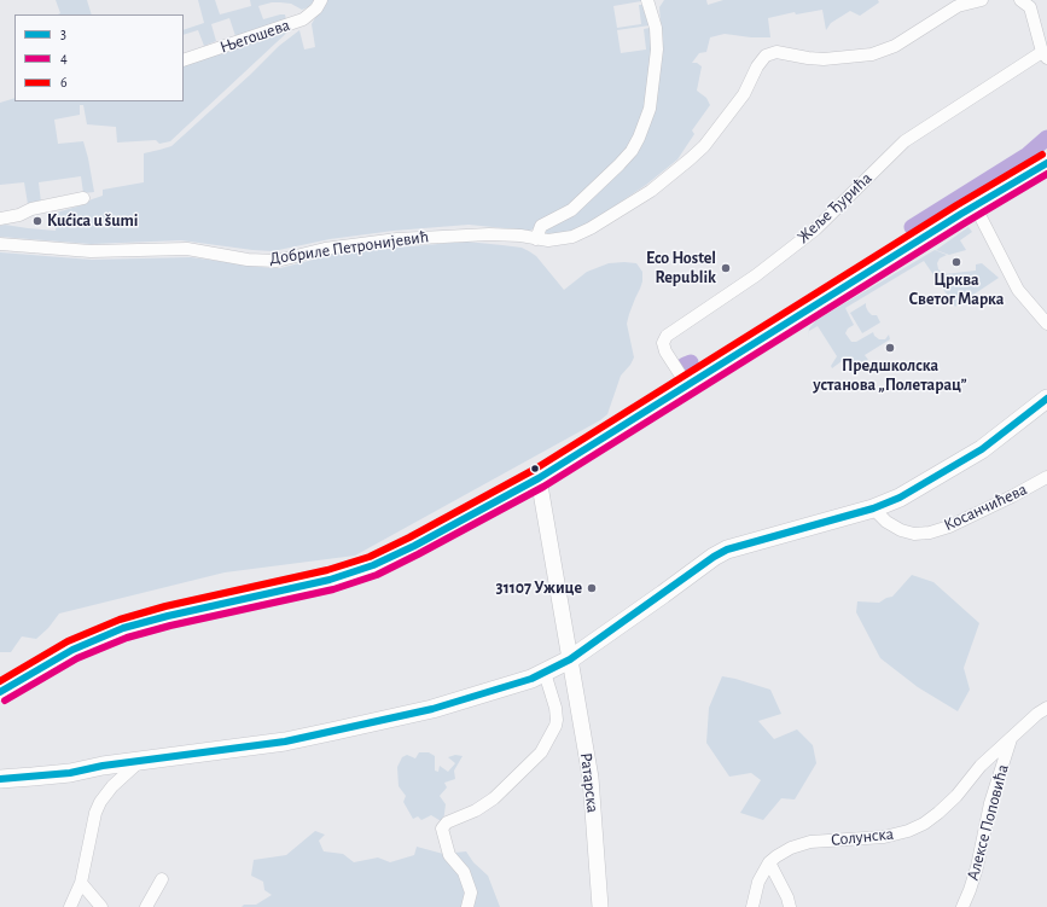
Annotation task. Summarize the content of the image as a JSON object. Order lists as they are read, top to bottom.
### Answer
{
  "streets": {
    "street": [
      "Његошева",
      "Жеље Ђурића",
      "Добриле Петронијевић",
      "Косанчићева",
      "Ратарска",
      "Алексе Поповића",
      "Солунска"
    ]
  },
  "crossings": [
    ["Алексе Поповића", "Солунска"]
  ],
  "places": [
    "Kućica u šumi",
    "Црква Светог Марка",
    "Eco Hostel Republik",
    "Предшколска установа „Полетарац”",
    "31107 Ужице"
  ],
  "lines": ["transit line 6", "transit line 3", "transit line 4"],
  "legend": ["3", "4", "6"]
}
